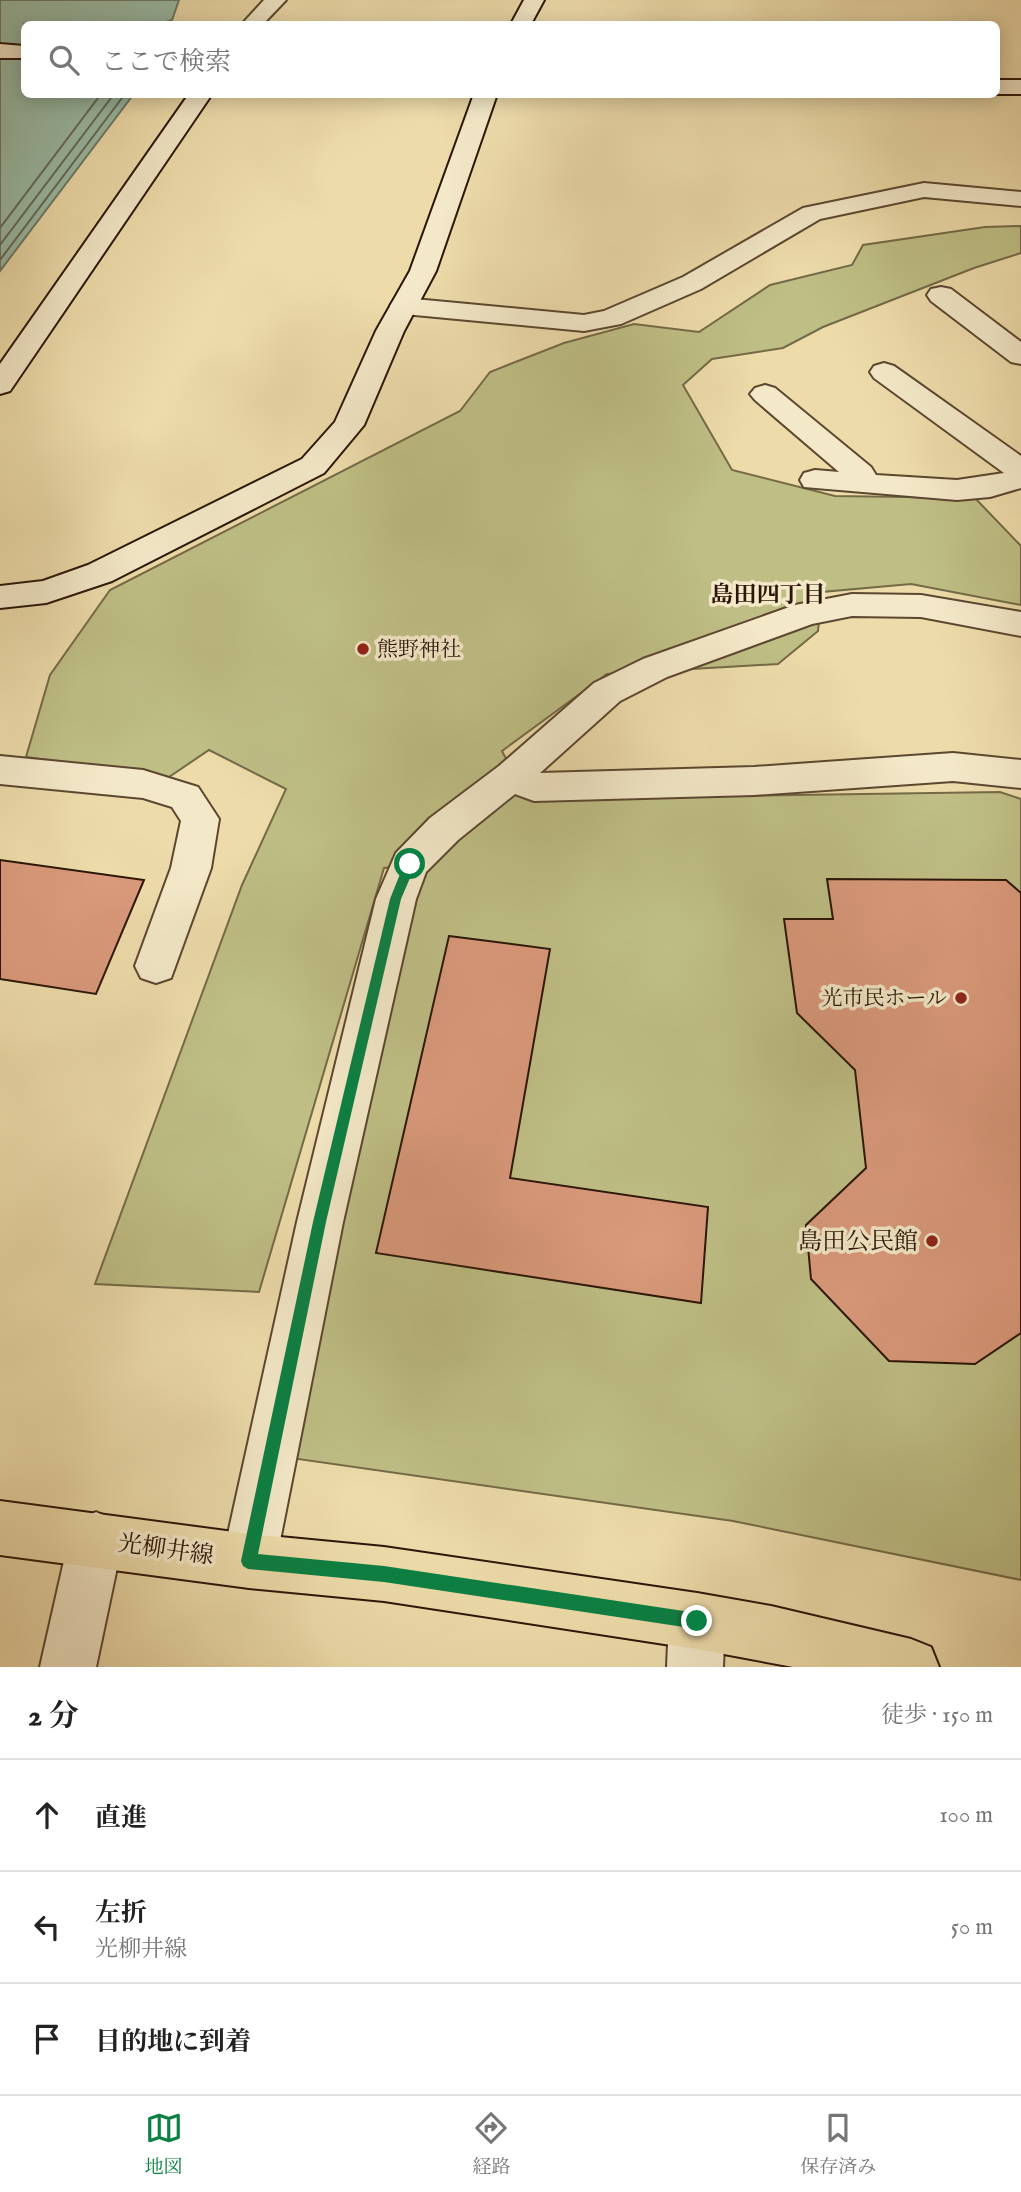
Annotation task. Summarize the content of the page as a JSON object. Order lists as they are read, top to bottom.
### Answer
{
  "streets": {
    "main road": ["光柳井線"]
  },
  "districts": ["島田四丁目"],
  "places": ["熊野神社", "光市民ホール", "島田公民館"],
  "page": {
    "search": "ここで検索",
    "heading": ["2 分", "徒歩 · 150 m"],
    "list": [
      ["直進", "100 m"],
      ["左折", "光柳井線", "50 m"],
      "目的地に到着"
    ],
    "nav": ["地図", "経路", "保存済み"]
  }
}
